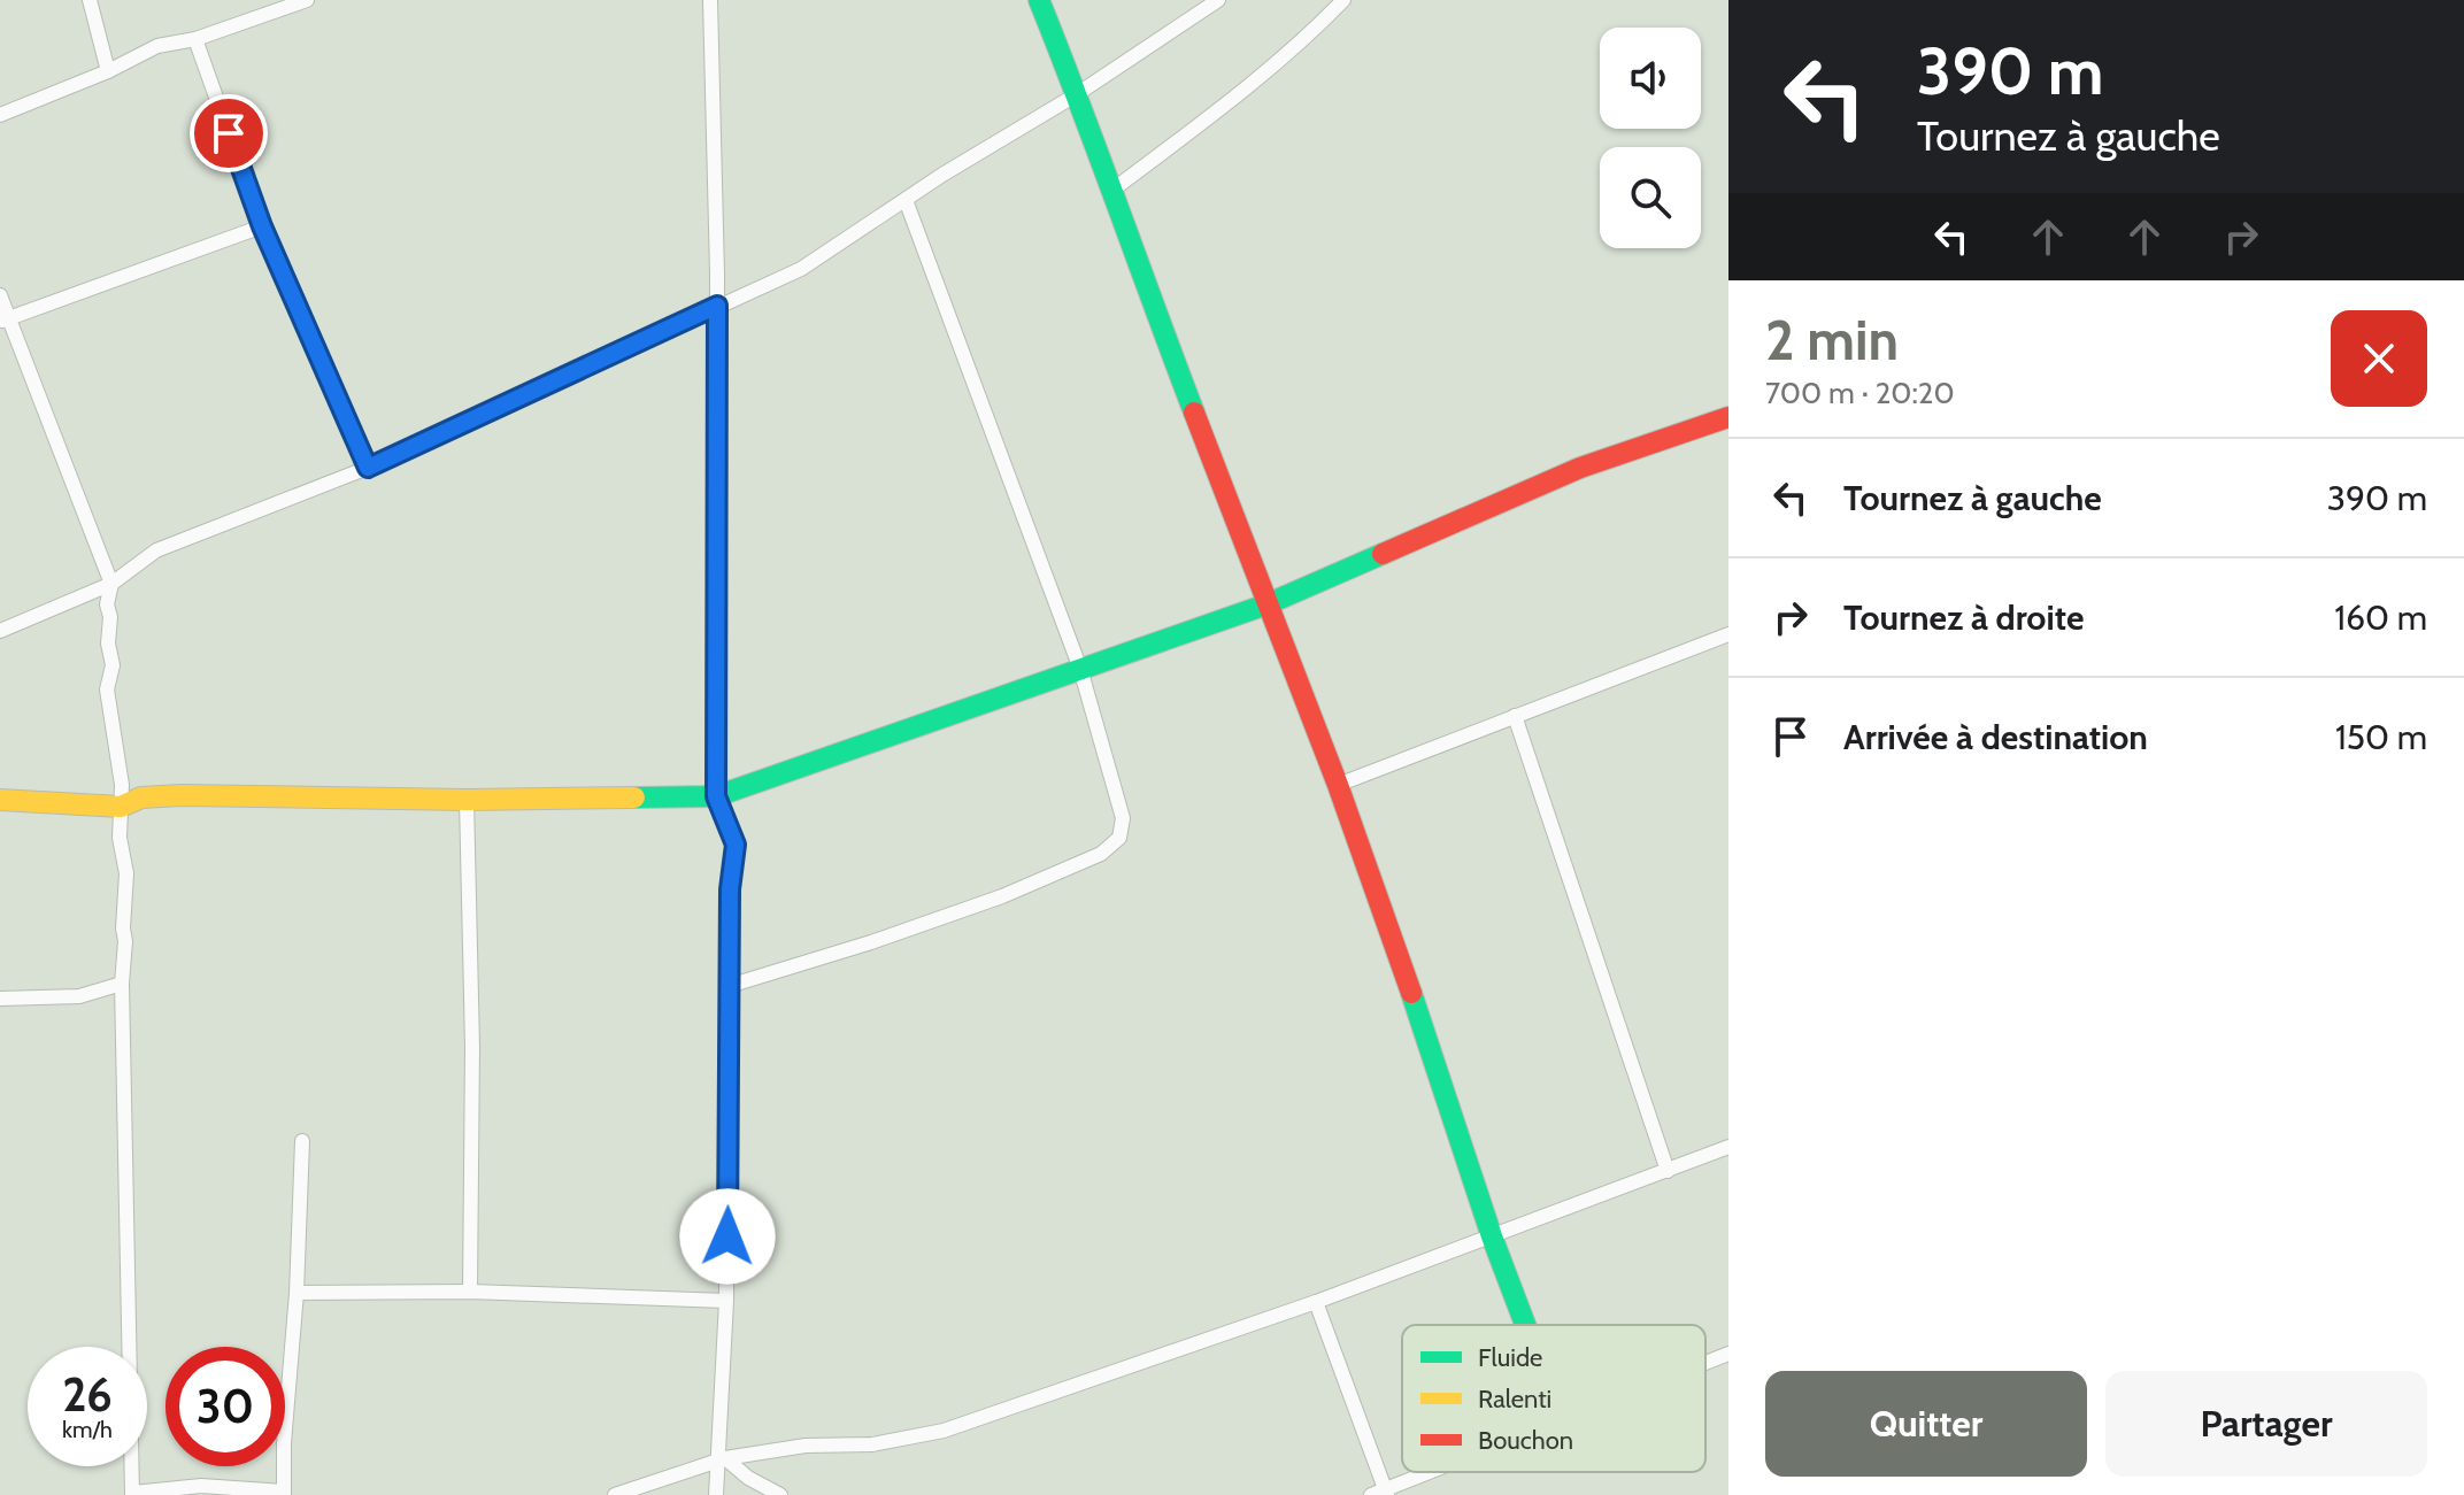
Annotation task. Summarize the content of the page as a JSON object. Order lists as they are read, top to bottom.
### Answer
{
  "legend": ["Fluide", "Ralenti", "Bouchon"],
  "page": {
    "turn": ["390 m", "Tournez à gauche"],
    "heading": ["2 min", "700 m · 20:20"],
    "list": [
      {
        "name": "Tournez à gauche",
        "value": "390 m"
      },
      {
        "name": "Tournez à droite",
        "value": "160 m"
      },
      {
        "name": "Arrivée à destination",
        "value": "150 m"
      }
    ],
    "speed": "26 km/h",
    "limit": "30",
    "buttons": ["Quitter", "Partager"]
  }
}
